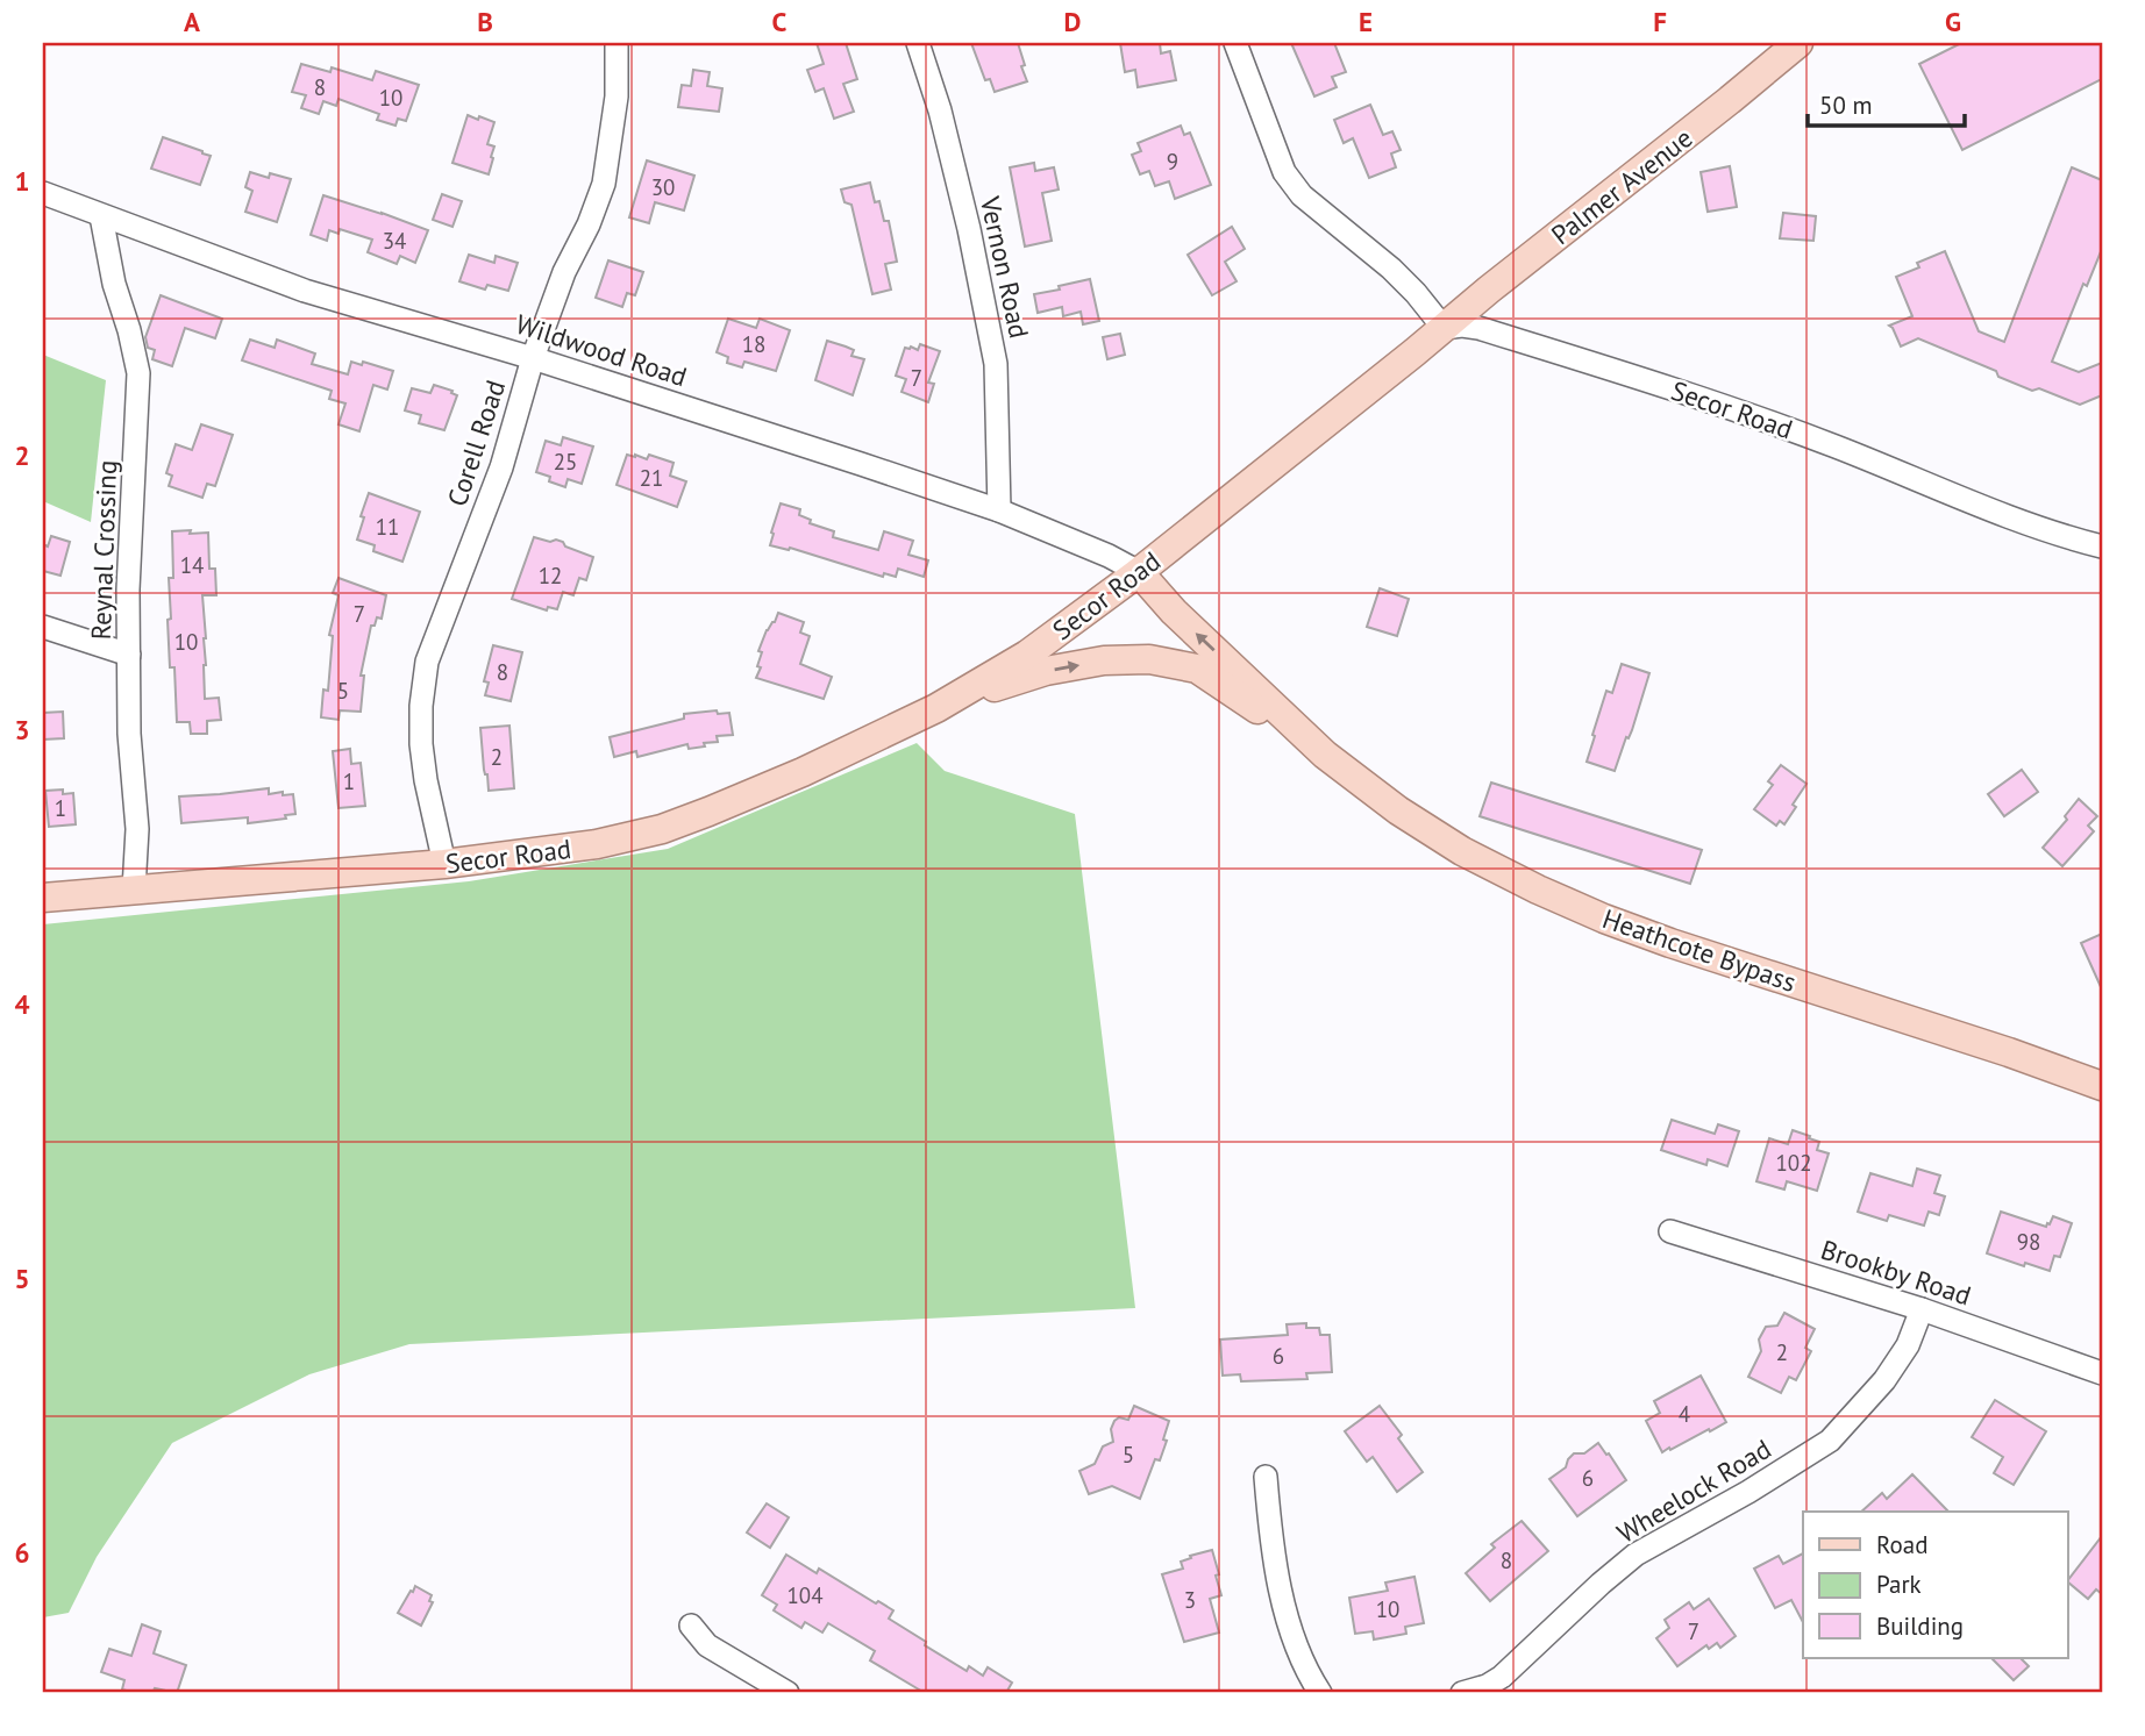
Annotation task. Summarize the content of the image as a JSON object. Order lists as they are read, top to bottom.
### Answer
{
  "streets": {
    "main road": ["Palmer Avenue", "Secor Road", "Heathcote Bypass"],
    "street": [
      "Vernon Road",
      "Wildwood Road",
      "Corell Road",
      "Reynal Crossing",
      "Brookby Road",
      "Wheelock Road"
    ]
  },
  "crossings": [
    ["Palmer Avenue", "Secor Road"],
    ["Vernon Road", "Wildwood Road"],
    ["Wildwood Road", "Secor Road"],
    ["Wildwood Road", "Corell Road"],
    ["Wildwood Road", "Reynal Crossing"],
    ["Secor Road", "Corell Road"],
    ["Secor Road", "Reynal Crossing"],
    ["Brookby Road", "Wheelock Road"]
  ],
  "house_numbers": [
    "8",
    "10",
    "9",
    "30",
    "34",
    "18",
    "7",
    "25",
    "21",
    "11",
    "14",
    "12",
    "7",
    "10",
    "8",
    "5",
    "2",
    "1",
    "1",
    "102",
    "98",
    "2",
    "6",
    "4",
    "5",
    "6",
    "8",
    "104",
    "3",
    "10",
    "7"
  ],
  "legend": ["Road", "Park", "Building"],
  "scale_bar": "50 m",
  "grid": {
    "columns": [
      "A",
      "B",
      "C",
      "D",
      "E",
      "F",
      "G"
    ],
    "rows": [
      "1",
      "2",
      "3",
      "4",
      "5",
      "6"
    ]
  }
}
